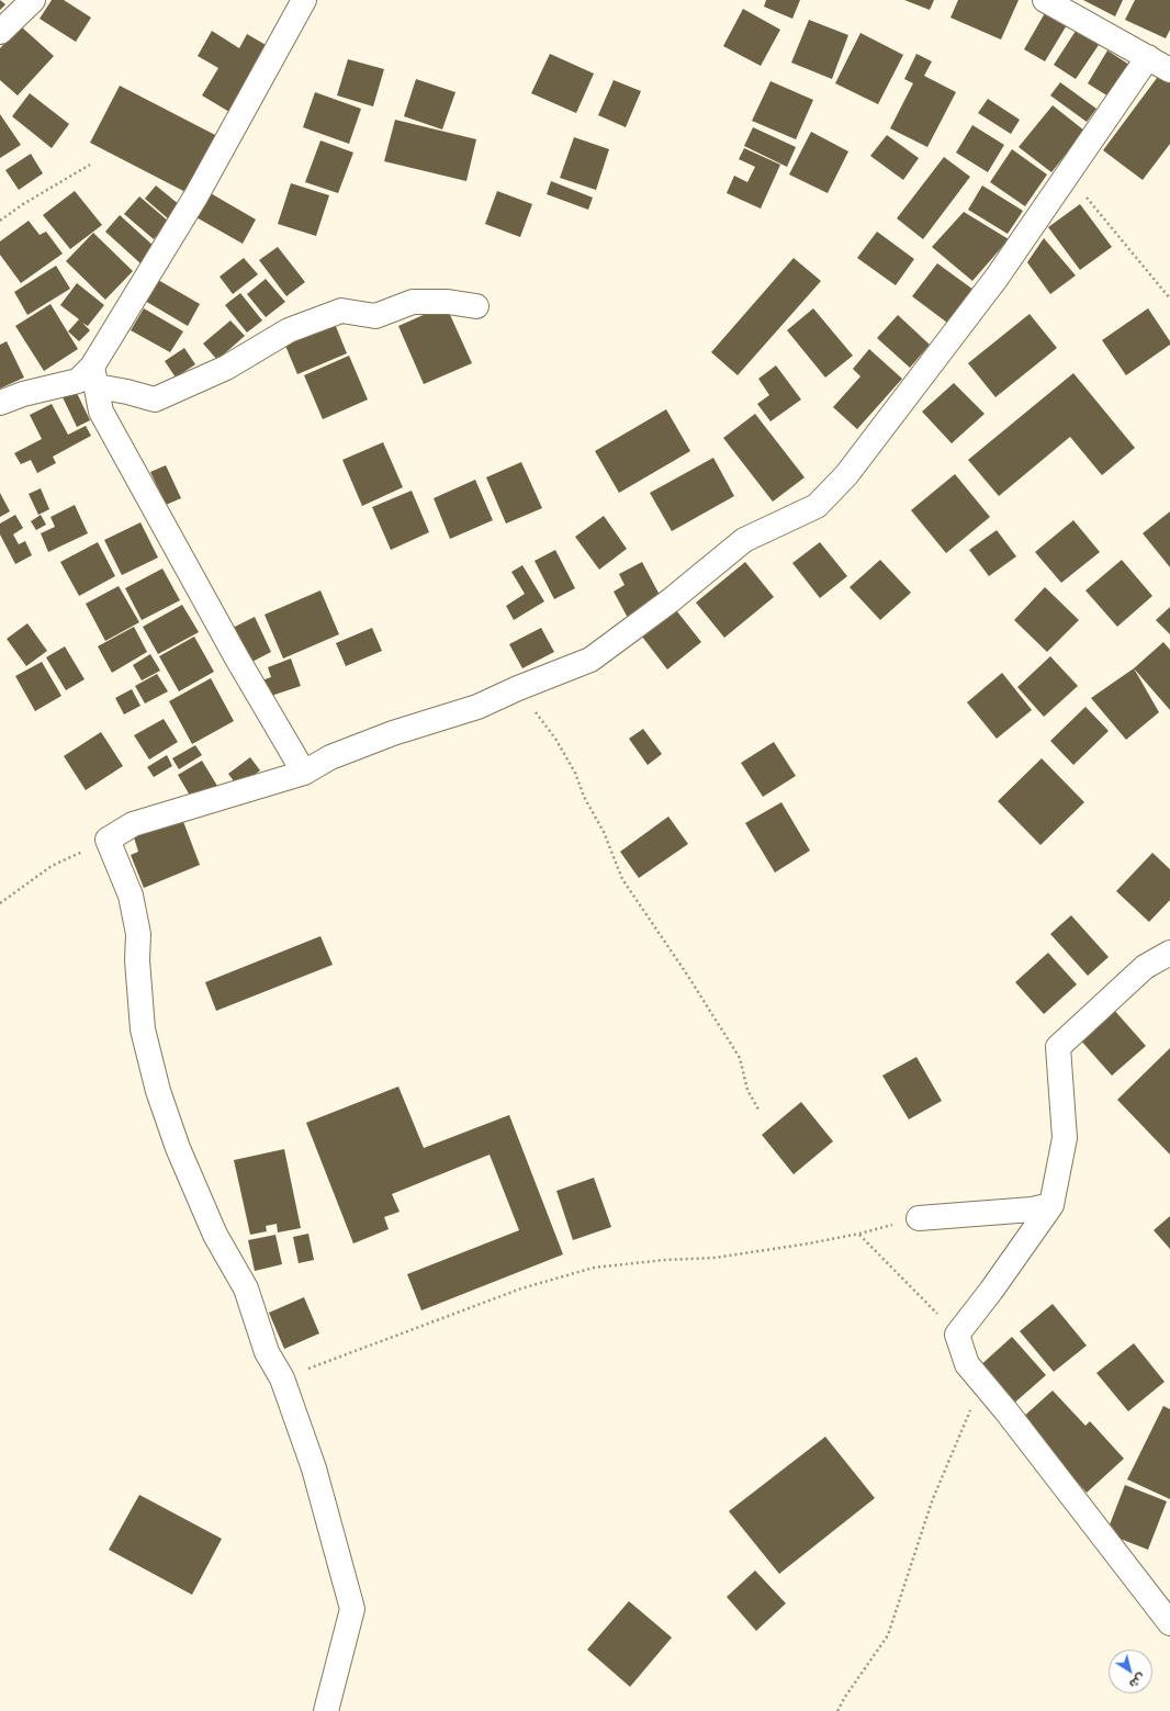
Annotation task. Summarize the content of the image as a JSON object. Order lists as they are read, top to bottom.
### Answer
{
  "north": "bottom right"
}
